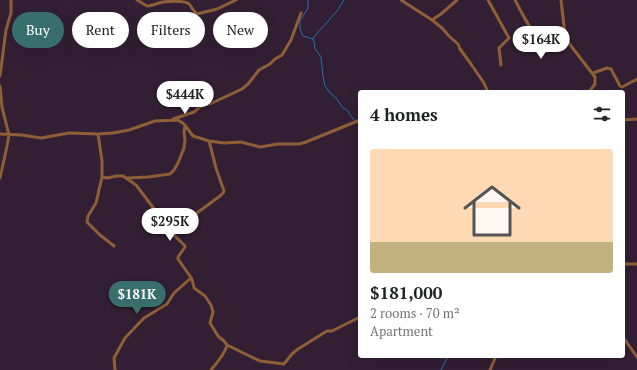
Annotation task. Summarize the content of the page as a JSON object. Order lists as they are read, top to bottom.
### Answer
{
  "page": {
    "chip": [
      "Buy",
      "Rent",
      "Filters",
      "New"
    ],
    "price": [
      "$164K",
      "$444K",
      "$295K",
      "$181K"
    ],
    "heading": "4 homes",
    "list": [
      {
        "name": "$181,000",
        "note": "2 rooms · 70 m² · Apartment"
      }
    ]
  }
}
